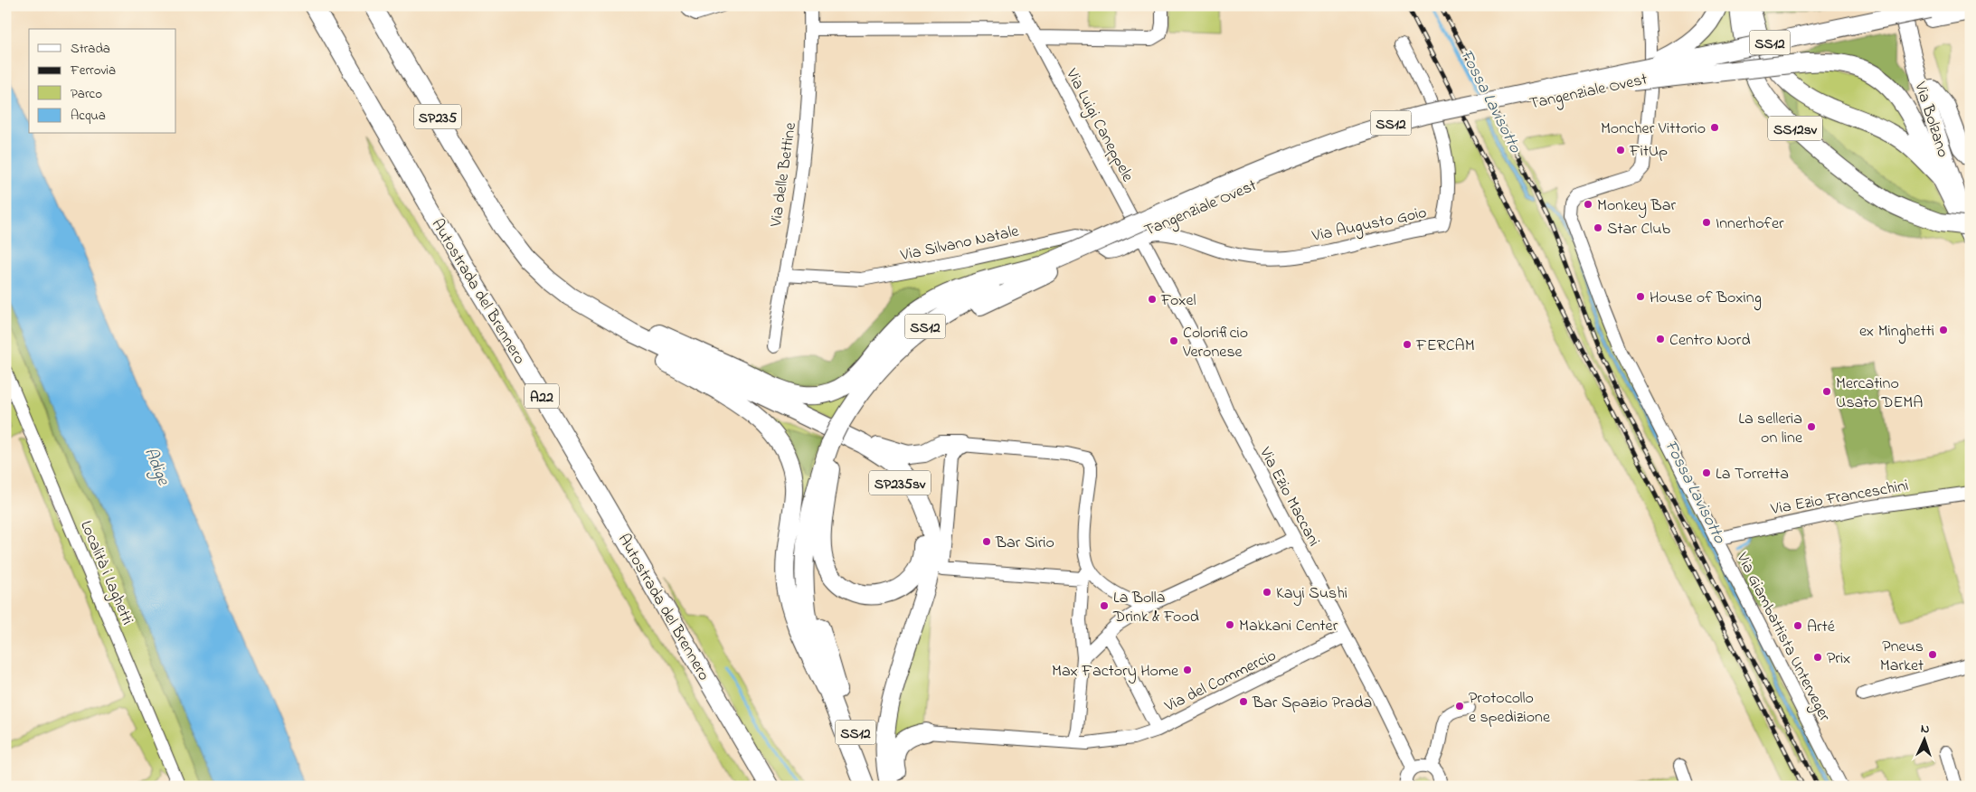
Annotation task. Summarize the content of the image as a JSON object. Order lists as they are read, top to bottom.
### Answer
{
  "streets": {
    "highway": [
      "SS12",
      "Tangenziale Ovest",
      "SP235",
      "SS12sv",
      "Autostrada del Brennero",
      "A22",
      "SP235sv"
    ],
    "main road": ["Via Bolzano"],
    "street": [
      "Via Luigi Caneppele",
      "Via delle Bettine",
      "Via Augusto Goio",
      "Via Silvano Natale",
      "Via Ezio Maccani",
      "Via Ezio Franceschini",
      "Località i Laghetti",
      "Via Giambattista Unterveger",
      "Via del Commercio"
    ]
  },
  "crossings": [
    ["Tangenziale Ovest", "SS12sv"],
    ["Tangenziale Ovest", "SP235sv"],
    ["SP235", "SP235sv"],
    ["Via Luigi Caneppele", "Via Augusto Goio"],
    ["Via Luigi Caneppele", "Via Silvano Natale"],
    ["Via Luigi Caneppele", "Via Ezio Maccani"],
    ["Via delle Bettine", "Via Silvano Natale"],
    ["Via Augusto Goio", "Via Silvano Natale"],
    ["Via Augusto Goio", "Via Ezio Maccani"],
    ["Via Silvano Natale", "Via Ezio Maccani"],
    ["Via Ezio Maccani", "Via del Commercio"],
    ["Via Ezio Franceschini", "Via Giambattista Unterveger"]
  ],
  "water": ["Fossa Lavisotto", "Adige"],
  "places": [
    "Moncher Vittorio",
    "FitUp",
    "Monkey Bar",
    "Innerhofer",
    "Star Club",
    "House of Boxing",
    "Foxel",
    "ex Minghetti",
    "Centro Nord",
    "Colorificio Veronese",
    "FERCAM",
    "Mercatino Usato DEMA",
    "La selleria on line",
    "La Torretta",
    "Bar Sirio",
    "Kayi Sushi",
    "La Bolla Drink & Food",
    "Makkani Center",
    "Arté",
    "Pneus Market",
    "Prix",
    "Max Factory Home",
    "Bar Spazio Prada",
    "Protocollo e spedizione"
  ],
  "legend": [
    "Strada",
    "Ferrovia",
    "Parco",
    "Acqua"
  ],
  "north": "top"
}
